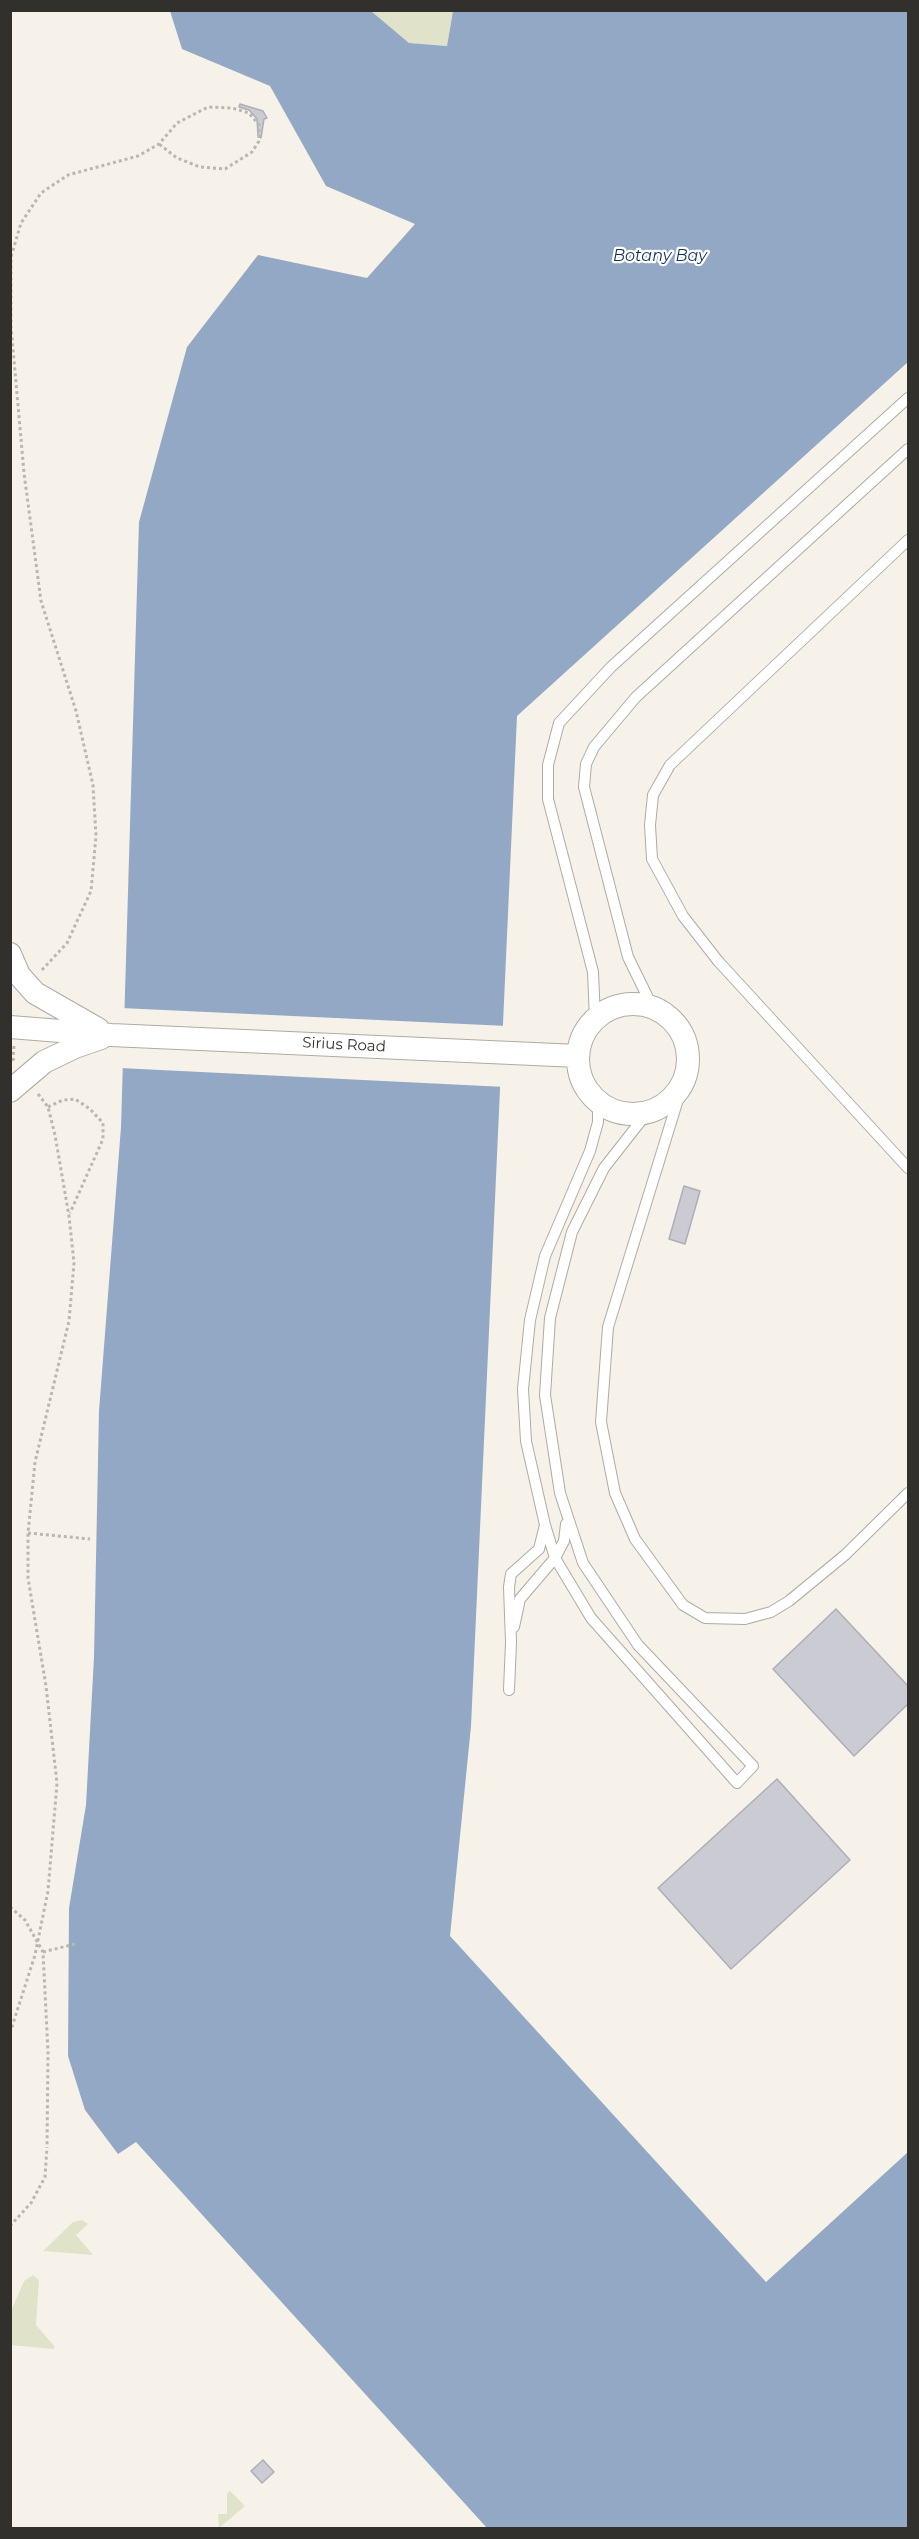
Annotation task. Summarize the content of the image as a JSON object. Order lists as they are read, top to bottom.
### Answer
{
  "streets": {
    "street": ["Sirius Road"]
  },
  "water": ["Botany Bay"]
}
